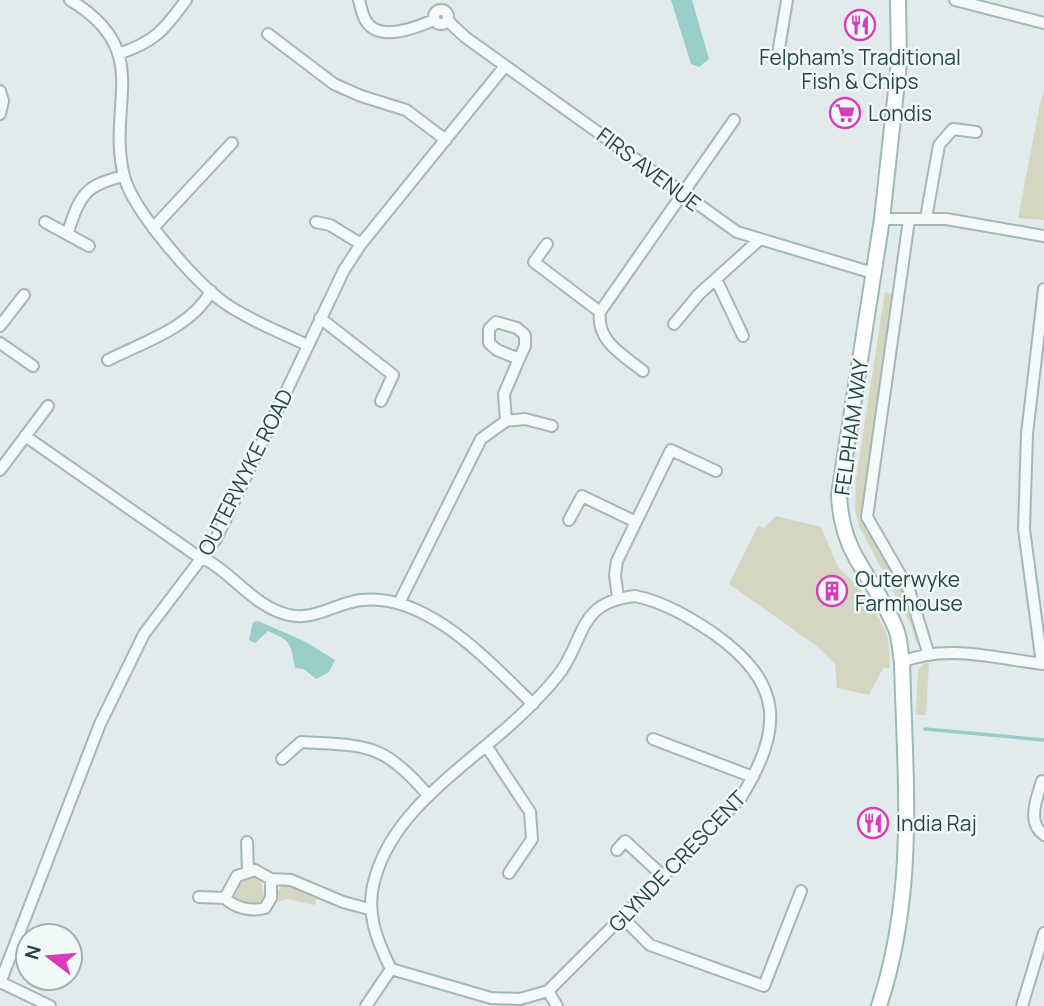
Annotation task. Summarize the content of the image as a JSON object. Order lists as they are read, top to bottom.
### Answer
{
  "streets": {
    "main road": ["FELPHAM WAY"],
    "street": ["FIRS AVENUE", "OUTERWYKE ROAD", "GLYNDE CRESCENT"]
  },
  "crossings": [
    ["FIRS AVENUE", "FELPHAM WAY"],
    ["FIRS AVENUE", "OUTERWYKE ROAD"]
  ],
  "places": {
    "restaurant": ["Felpham's Traditional Fish & Chips", "India Raj"],
    "supermarket": ["Londis"],
    "building": ["Outerwyke Farmhouse"]
  },
  "north": "left"
}
